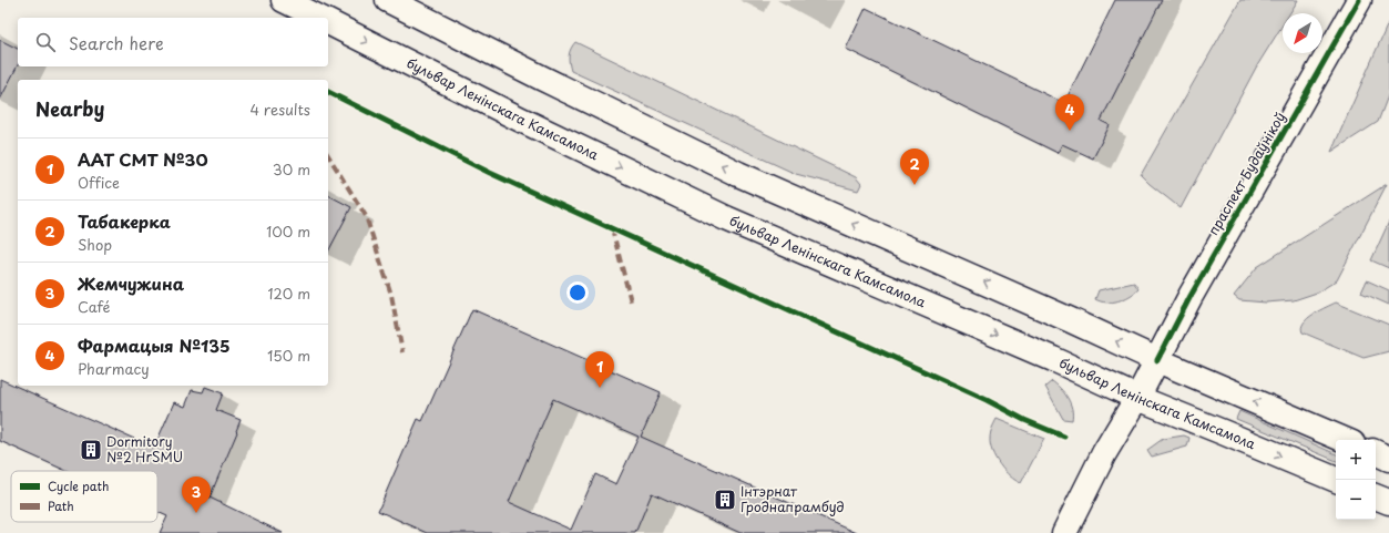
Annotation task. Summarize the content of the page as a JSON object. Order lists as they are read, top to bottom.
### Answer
{
  "streets": {
    "main road": ["бульвар Ленінскага Камсамола", "праспект Будаўнікоў"]
  },
  "crossings": [
    ["бульвар Ленінскага Камсамола", "праспект Будаўнікоў"]
  ],
  "places": {
    "building": ["Dormitory №2 HrSMU", "Інтэрнат Гроднапрамбуд"]
  },
  "legend": ["Cycle path", "Path"],
  "north": "bottom left",
  "page": {
    "search": "Search here",
    "heading": ["Nearby", "4 results"],
    "pins": [
      "4",
      "2",
      "1",
      "3"
    ],
    "list": [
      {
        "mark": "1",
        "name": "ААТ СМТ №30",
        "note": "Office",
        "value": "30 m"
      },
      {
        "mark": "2",
        "name": "Табакерка",
        "note": "Shop",
        "value": "100 m"
      },
      {
        "mark": "3",
        "name": "Жемчужина",
        "note": "Café",
        "value": "120 m"
      },
      {
        "mark": "4",
        "name": "Фармацыя №135",
        "note": "Pharmacy",
        "value": "150 m"
      }
    ],
    "map_buttons": ["+", "−"]
  }
}
